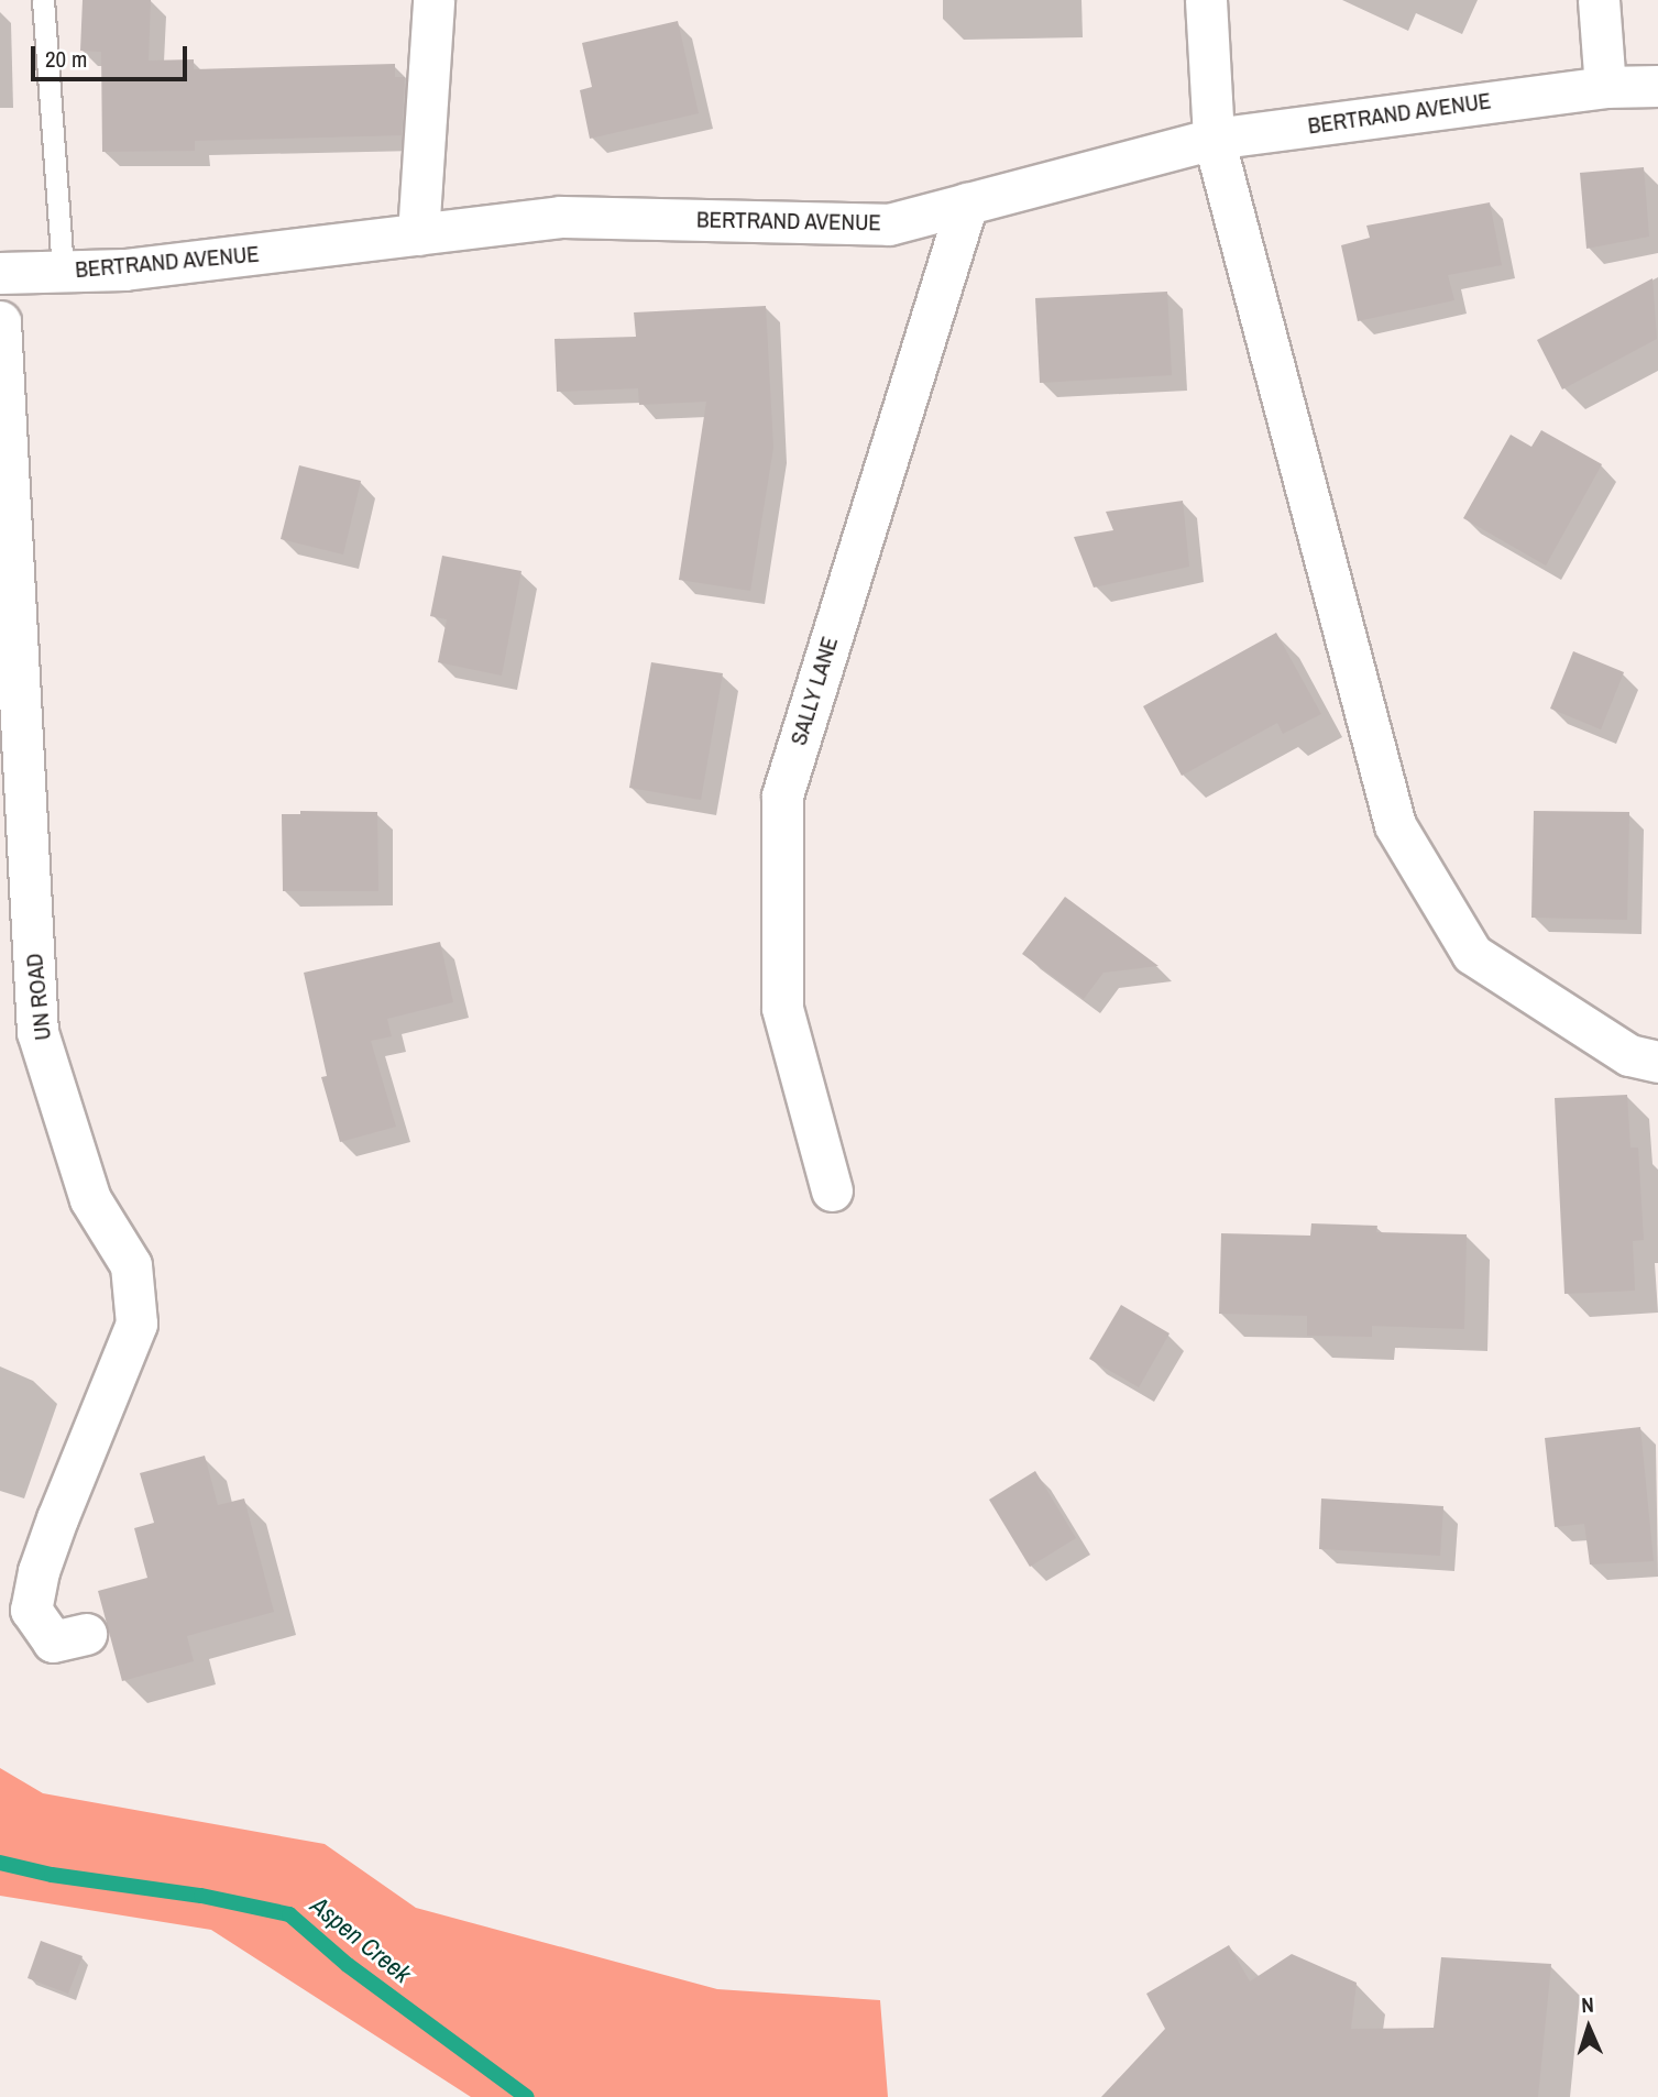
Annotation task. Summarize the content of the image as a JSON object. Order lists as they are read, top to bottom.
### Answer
{
  "streets": {
    "street": ["BERTRAND AVENUE", "SALLY LANE", "UN ROAD"]
  },
  "crossings": [
    ["BERTRAND AVENUE", "SALLY LANE"]
  ],
  "water": ["Aspen Creek"],
  "scale_bar": "20 m",
  "north": "top"
}
